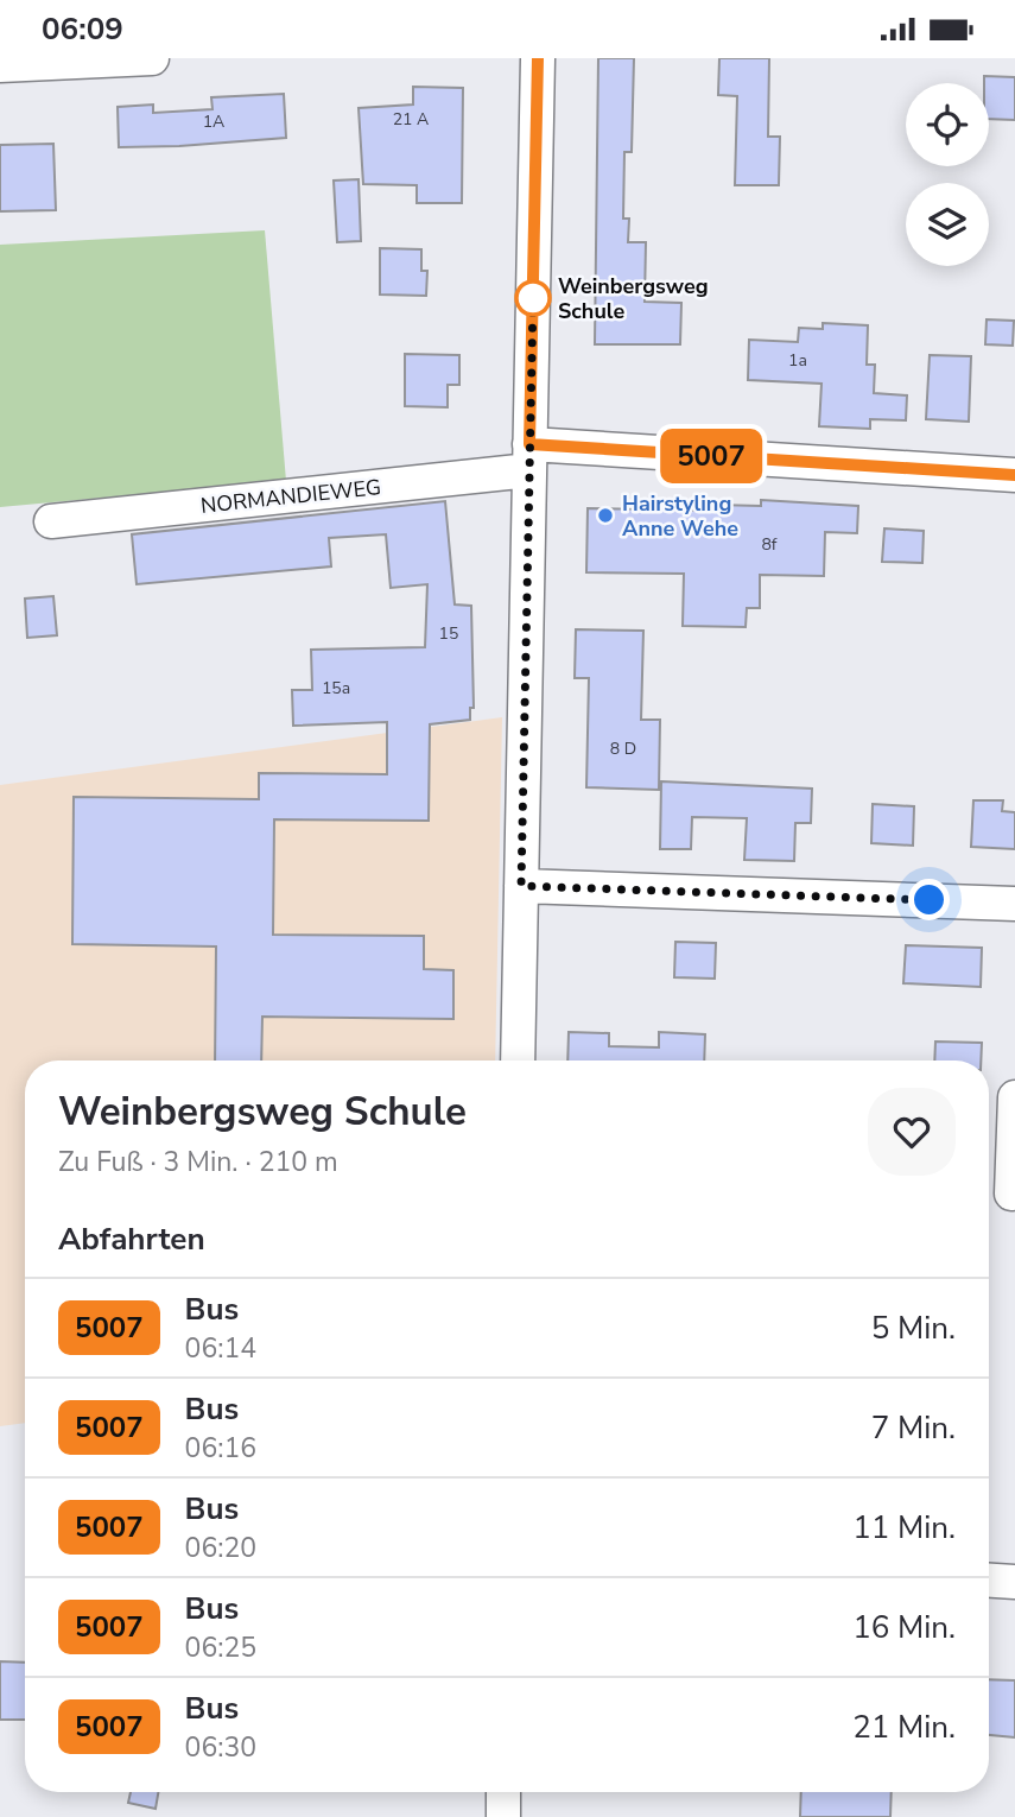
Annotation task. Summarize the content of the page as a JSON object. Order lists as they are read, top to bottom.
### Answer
{
  "streets": {
    "street": ["NORMANDIEWEG"]
  },
  "places": ["Weinbergsweg Schule", "Hairstyling Anne Wehe"],
  "lines": ["bus line 5007"],
  "house_numbers": [
    "21 A",
    "1A",
    "1a",
    "8f",
    "15",
    "15a",
    "8 D"
  ],
  "page": {
    "status": "06:09",
    "on_map": "5007",
    "heading": [
      ["Weinbergsweg Schule", "Zu Fuß · 3 Min. · 210 m"],
      "Abfahrten"
    ],
    "list": [
      {
        "mark": "5007",
        "name": "Bus",
        "note": "06:14",
        "value": "5 Min."
      },
      {
        "mark": "5007",
        "name": "Bus",
        "note": "06:16",
        "value": "7 Min."
      },
      {
        "mark": "5007",
        "name": "Bus",
        "note": "06:20",
        "value": "11 Min."
      },
      {
        "mark": "5007",
        "name": "Bus",
        "note": "06:25",
        "value": "16 Min."
      },
      {
        "mark": "5007",
        "name": "Bus",
        "note": "06:30",
        "value": "21 Min."
      }
    ]
  }
}
